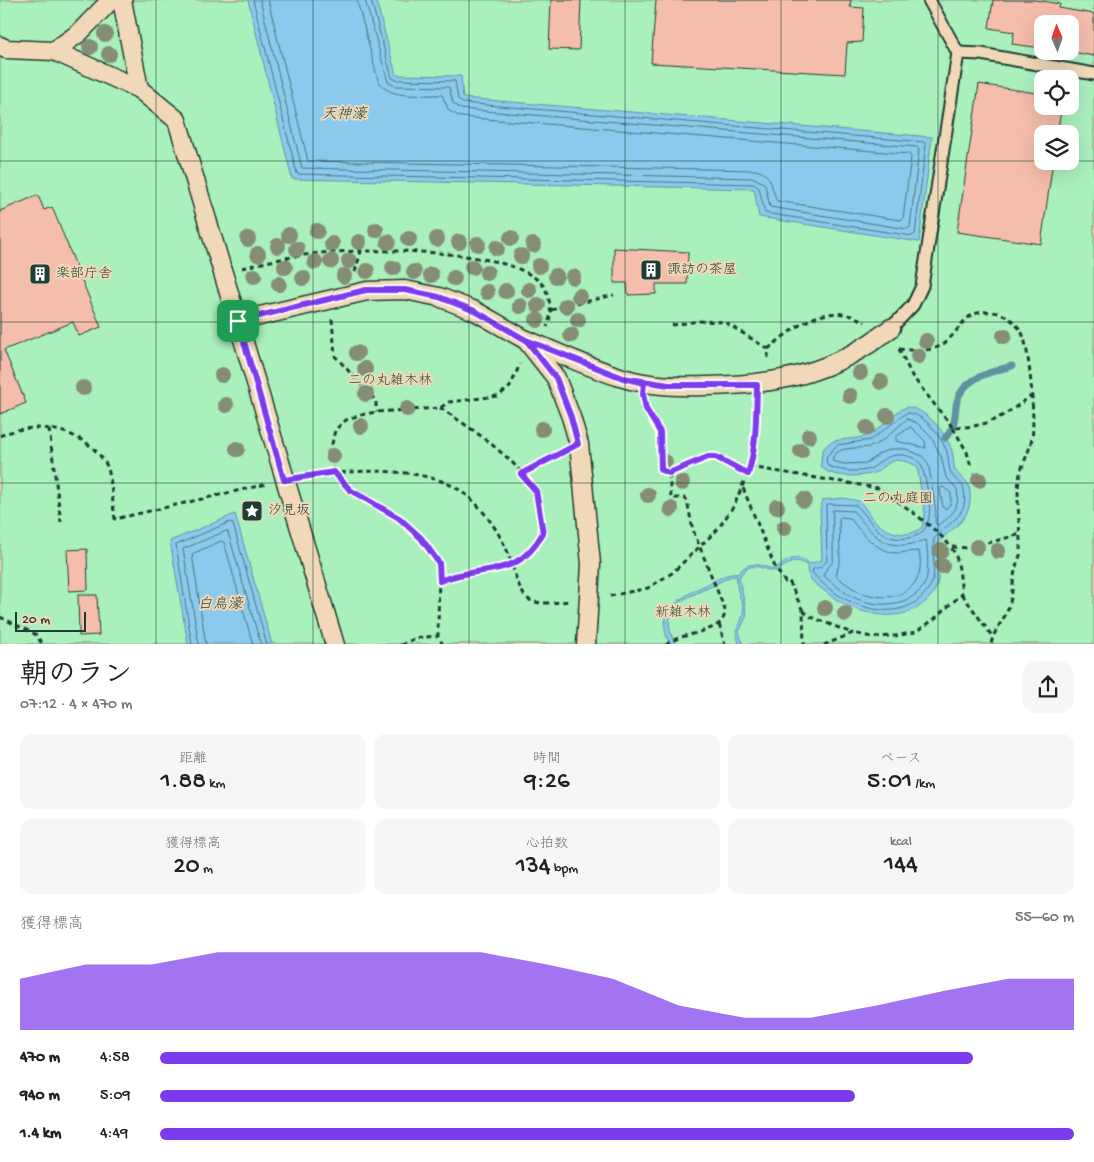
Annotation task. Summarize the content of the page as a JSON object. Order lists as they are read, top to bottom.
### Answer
{
  "water": ["天神濠", "白鳥濠"],
  "parks": ["二の丸雑木林", "二の丸庭園", "新雑木林"],
  "places": {
    "building": ["諏訪の茶屋", "楽部庁舎"],
    "place": ["汐見坂"]
  },
  "scale_bar": "20 m",
  "north": "top",
  "page": {
    "scale": "20 m",
    "heading": ["朝のラン", "07:12 · 4 × 470 m"],
    "stats": [
      ["距離", "1.88 km"],
      ["時間", "9:26"],
      ["ペース", "5:01 /km"],
      ["獲得標高", "20 m"],
      ["心拍数", "134 bpm"],
      ["kcal", "144"]
    ],
    "chart": ["獲得標高", "55–60 m"],
    "list": [
      {
        "name": "470 m",
        "note": "4:58"
      },
      {
        "name": "940 m",
        "note": "5:09"
      },
      {
        "name": "1.4 km",
        "note": "4:49"
      }
    ]
  }
}
